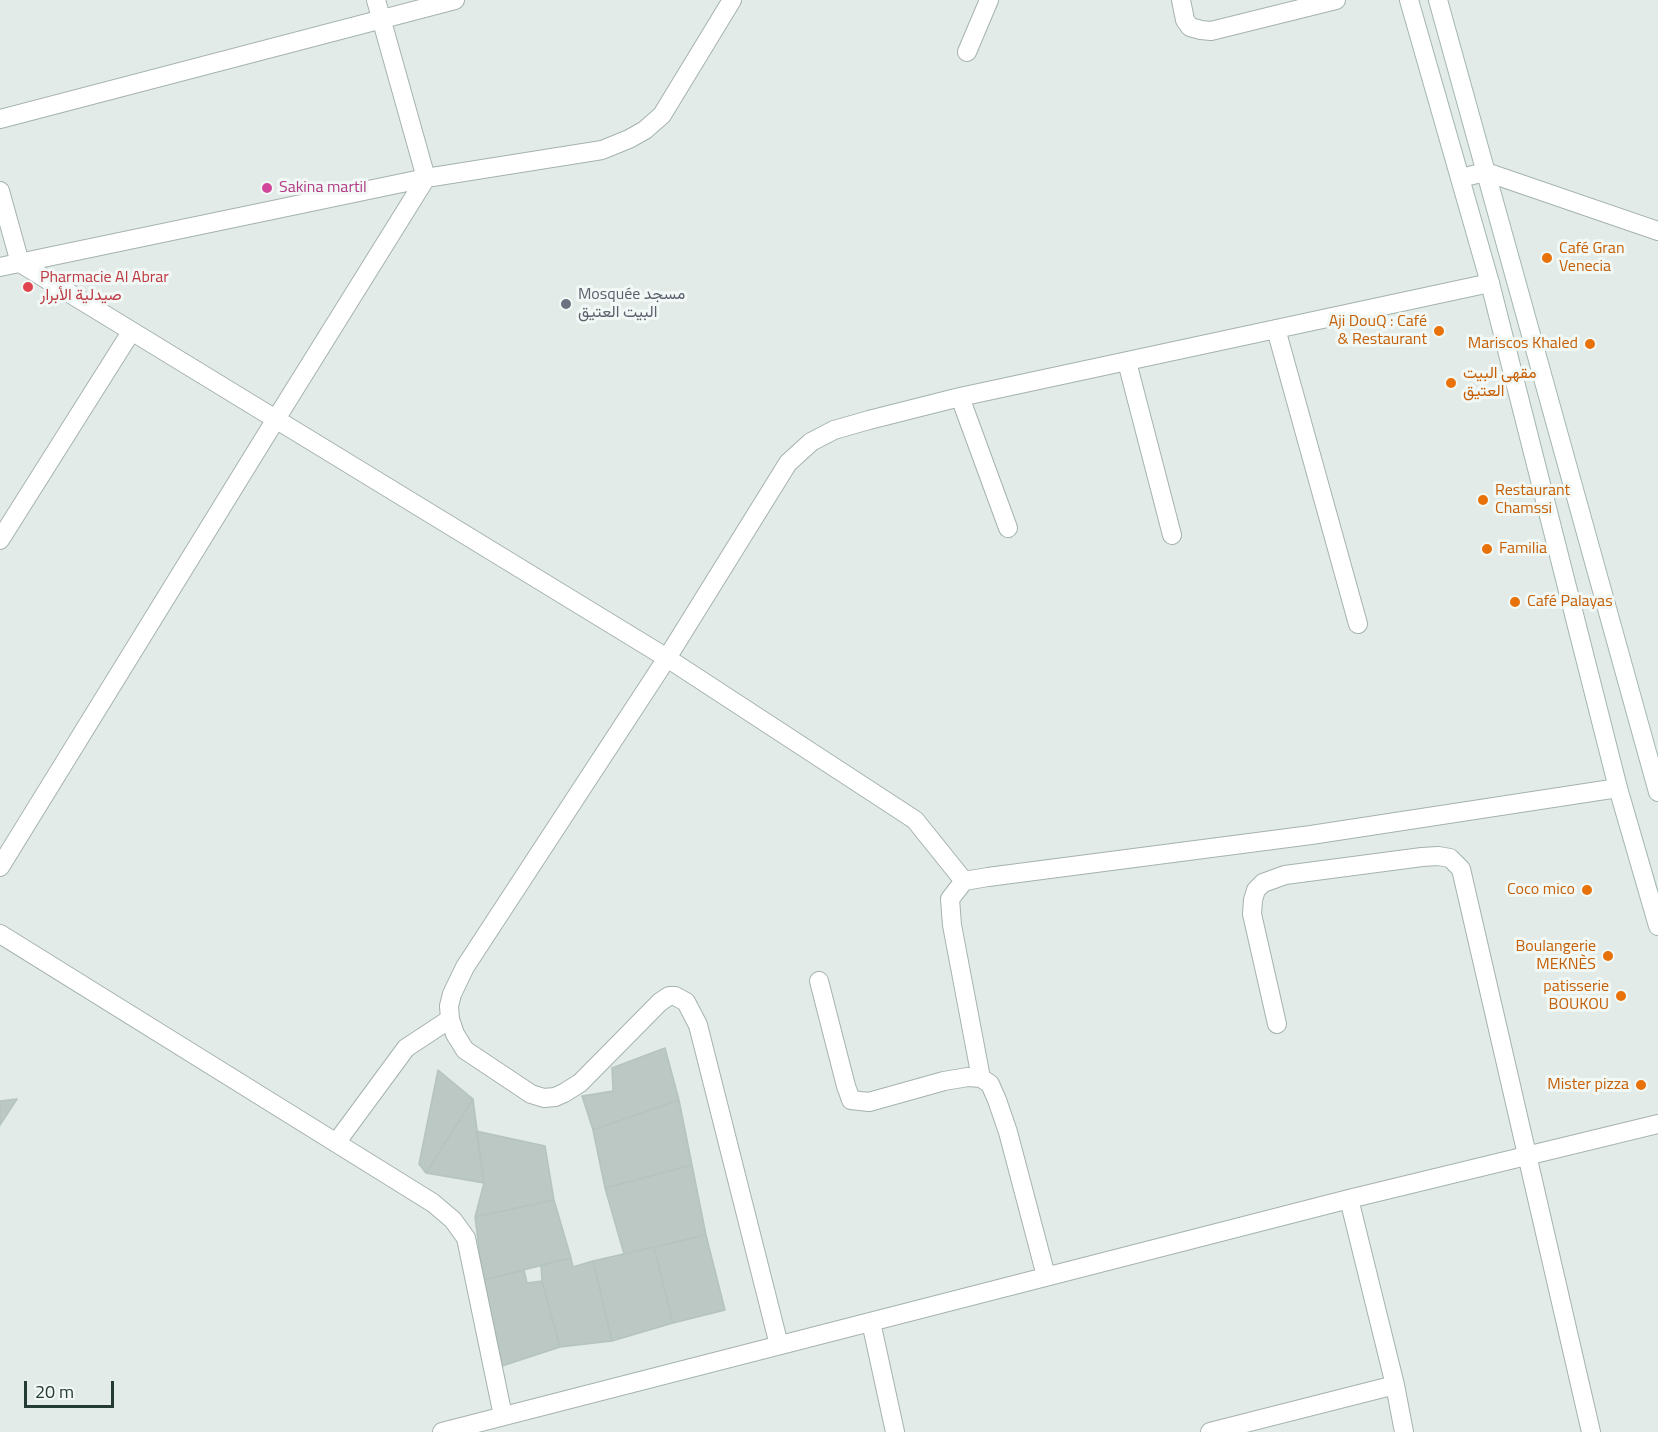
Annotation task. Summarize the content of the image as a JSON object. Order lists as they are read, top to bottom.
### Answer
{
  "places": [
    "Sakina martil",
    "Café Gran Venecia",
    "Pharmacie Al Abrar صيدلية الأبرار",
    "Mosquée مسجد البيت العتيق",
    "Aji DouQ : Café & Restaurant",
    "Mariscos Khaled",
    "مقهى البيت العتيق",
    "Restaurant Chamssi",
    "Familia",
    "Café Palayas",
    "Coco mico",
    "Boulangerie MEKNÈS",
    "patisserie BOUKOU",
    "Mister pizza"
  ],
  "scale_bar": "20 m"
}
